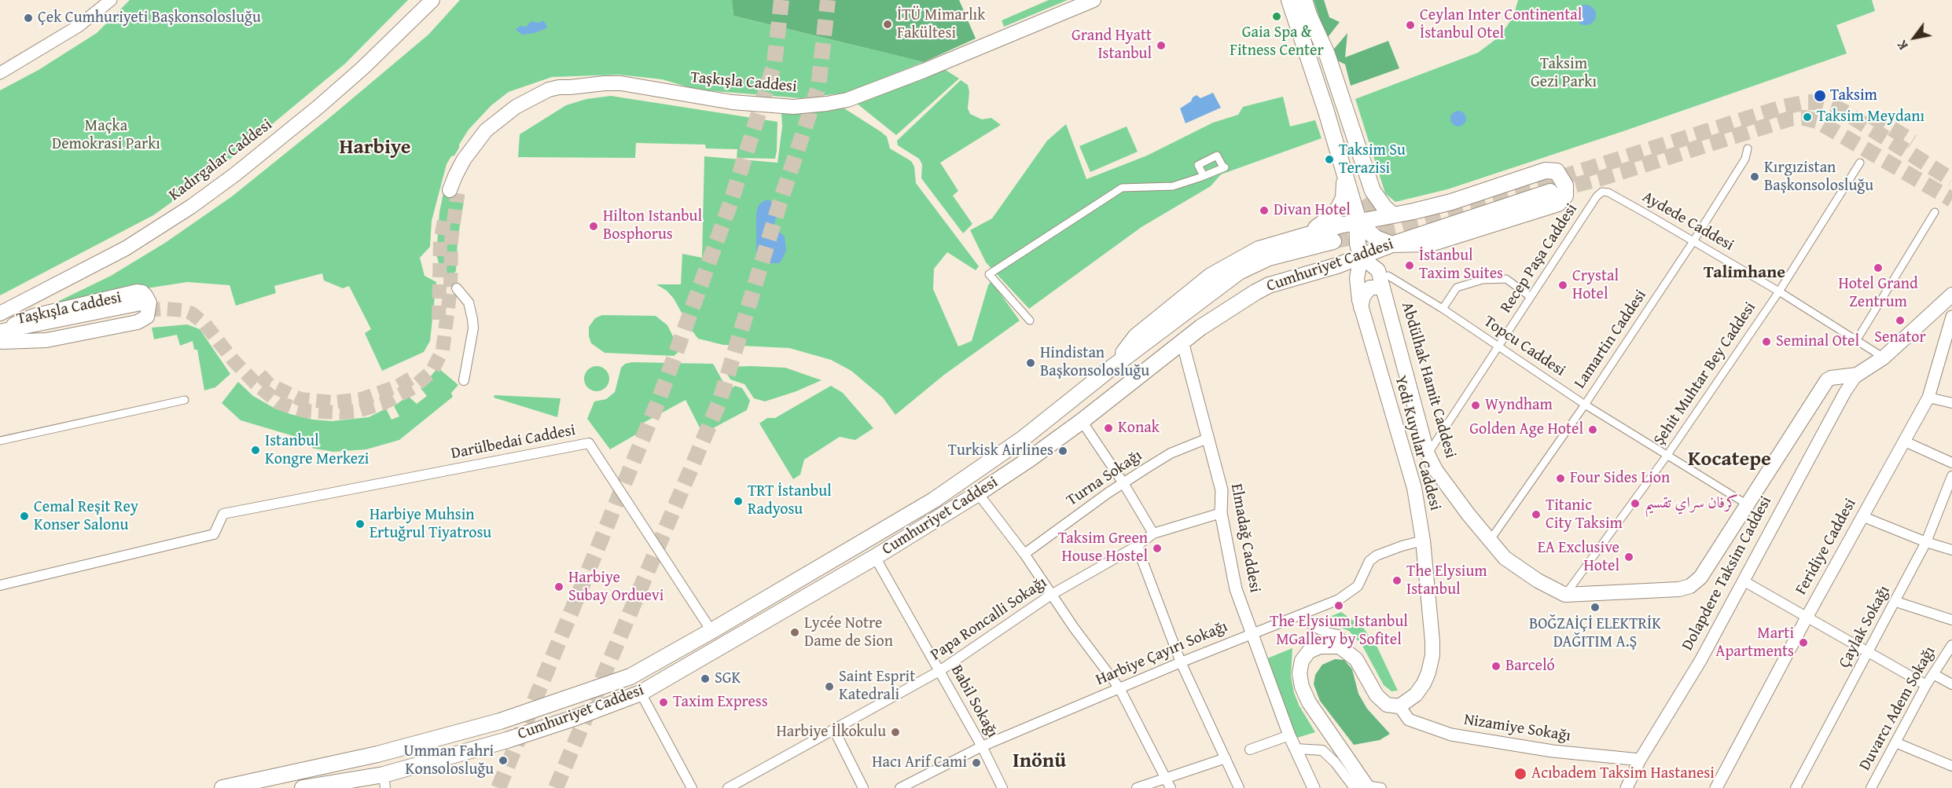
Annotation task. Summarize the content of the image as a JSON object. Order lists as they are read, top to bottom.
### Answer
{
  "streets": {
    "main road": [
      "Taşkışla Caddesi",
      "Kadırgalar Caddesi",
      "Cumhuriyet Caddesi",
      "Abdülhak Hamit Caddesi",
      "Yedi Kuyular Caddesi"
    ],
    "street": [
      "Aydede Caddesi",
      "Recep Paşa Caddesi",
      "Lamartin Caddesi",
      "Topcu Caddesi",
      "Şehit Muhtar Bey Caddesi",
      "Darülbedai Caddesi",
      "Turna Sokağı",
      "Elmadağ Caddesi",
      "Feridiye Caddesi",
      "Dolapdere Taksim Caddesi",
      "Papa Roncalli Sokağı",
      "Çaylak Sokağı",
      "Harbiye Çayırı Sokağı",
      "Babil Sokağı",
      "Duvarcı Adem Sokağı",
      "Nizamiye Sokağı"
    ]
  },
  "crossings": [
    ["Aydede Caddesi", "Recep Paşa Caddesi"],
    ["Aydede Caddesi", "Lamartin Caddesi"],
    ["Aydede Caddesi", "Şehit Muhtar Bey Caddesi"],
    ["Aydede Caddesi", "Abdülhak Hamit Caddesi"],
    ["Recep Paşa Caddesi", "Topcu Caddesi"],
    ["Recep Paşa Caddesi", "Abdülhak Hamit Caddesi"],
    ["Cumhuriyet Caddesi", "Abdülhak Hamit Caddesi"],
    ["Cumhuriyet Caddesi", "Darülbedai Caddesi"],
    ["Cumhuriyet Caddesi", "Yedi Kuyular Caddesi"],
    ["Cumhuriyet Caddesi", "Elmadağ Caddesi"],
    ["Cumhuriyet Caddesi", "Babil Sokağı"],
    ["Lamartin Caddesi", "Topcu Caddesi"],
    ["Lamartin Caddesi", "Abdülhak Hamit Caddesi"],
    ["Topcu Caddesi", "Şehit Muhtar Bey Caddesi"],
    ["Topcu Caddesi", "Abdülhak Hamit Caddesi"],
    ["Şehit Muhtar Bey Caddesi", "Abdülhak Hamit Caddesi"],
    ["Abdülhak Hamit Caddesi", "Yedi Kuyular Caddesi"],
    ["Abdülhak Hamit Caddesi", "Dolapdere Taksim Caddesi"],
    ["Yedi Kuyular Caddesi", "Harbiye Çayırı Sokağı"],
    ["Yedi Kuyular Caddesi", "Nizamiye Sokağı"],
    ["Turna Sokağı", "Elmadağ Caddesi"],
    ["Elmadağ Caddesi", "Papa Roncalli Sokağı"],
    ["Elmadağ Caddesi", "Harbiye Çayırı Sokağı"],
    ["Dolapdere Taksim Caddesi", "Nizamiye Sokağı"],
    ["Papa Roncalli Sokağı", "Babil Sokağı"],
    ["Harbiye Çayırı Sokağı", "Babil Sokağı"]
  ],
  "districts": [
    "Harbiye",
    "Talimhane",
    "Kocatepe",
    "Inönü"
  ],
  "parks": ["Taksim Gezi Parkı", "Maçka Demokrasi Parkı"],
  "places": [
    "Gaia Spa & Fitness Center",
    "Çek Cumhuriyeti Başkonsolosluğu",
    "İTÜ Mimarlık Fakültesi",
    "Ceylan Inter Continental İstanbul Otel",
    "Grand Hyatt Istanbul",
    "Taksim",
    "Taksim Meydanı",
    "Taksim Su Terazisi",
    "Kırgızistan Başkonsolosluğu",
    "Divan Hotel",
    "Hilton Istanbul Bosphorus",
    "İstanbul Taxim Suites",
    "Hotel Grand Zentrum",
    "Crystal Hotel",
    "Senator",
    "Seminal Otel",
    "Hindistan Başkonsolosluğu",
    "Wyndham",
    "Konak",
    "Golden Age Hotel",
    "Istanbul Kongre Merkezi",
    "Turkisk Airlines",
    "Four Sides Lion",
    "TRT İstanbul Radyosu",
    "كرفان سراي تقسيم",
    "Titanic City Taksim",
    "Cemal Reşit Rey Konser Salonu",
    "Harbiye Muhsin Ertuğrul Tiyatrosu",
    "Taksim Green House Hostel",
    "EA Exclusive Hotel",
    "The Elysium Istanbul",
    "Harbiye Subay Orduevi",
    "The Elysium Istanbul MGallery by Sofitel",
    "BOĞZAİÇİ ELEKTRİK DAĞITIM A.Ş",
    "Lycée Notre Dame de Sion",
    "Marti Apartments",
    "Barceló",
    "SGK",
    "Saint Esprit Katedrali",
    "Taxim Express",
    "Harbiye İlkokulu",
    "Umman Fahri Konsolosluğu",
    "Hacı Arif Cami",
    "Acıbadem Taksim Hastanesi"
  ],
  "north": "bottom left"
}
